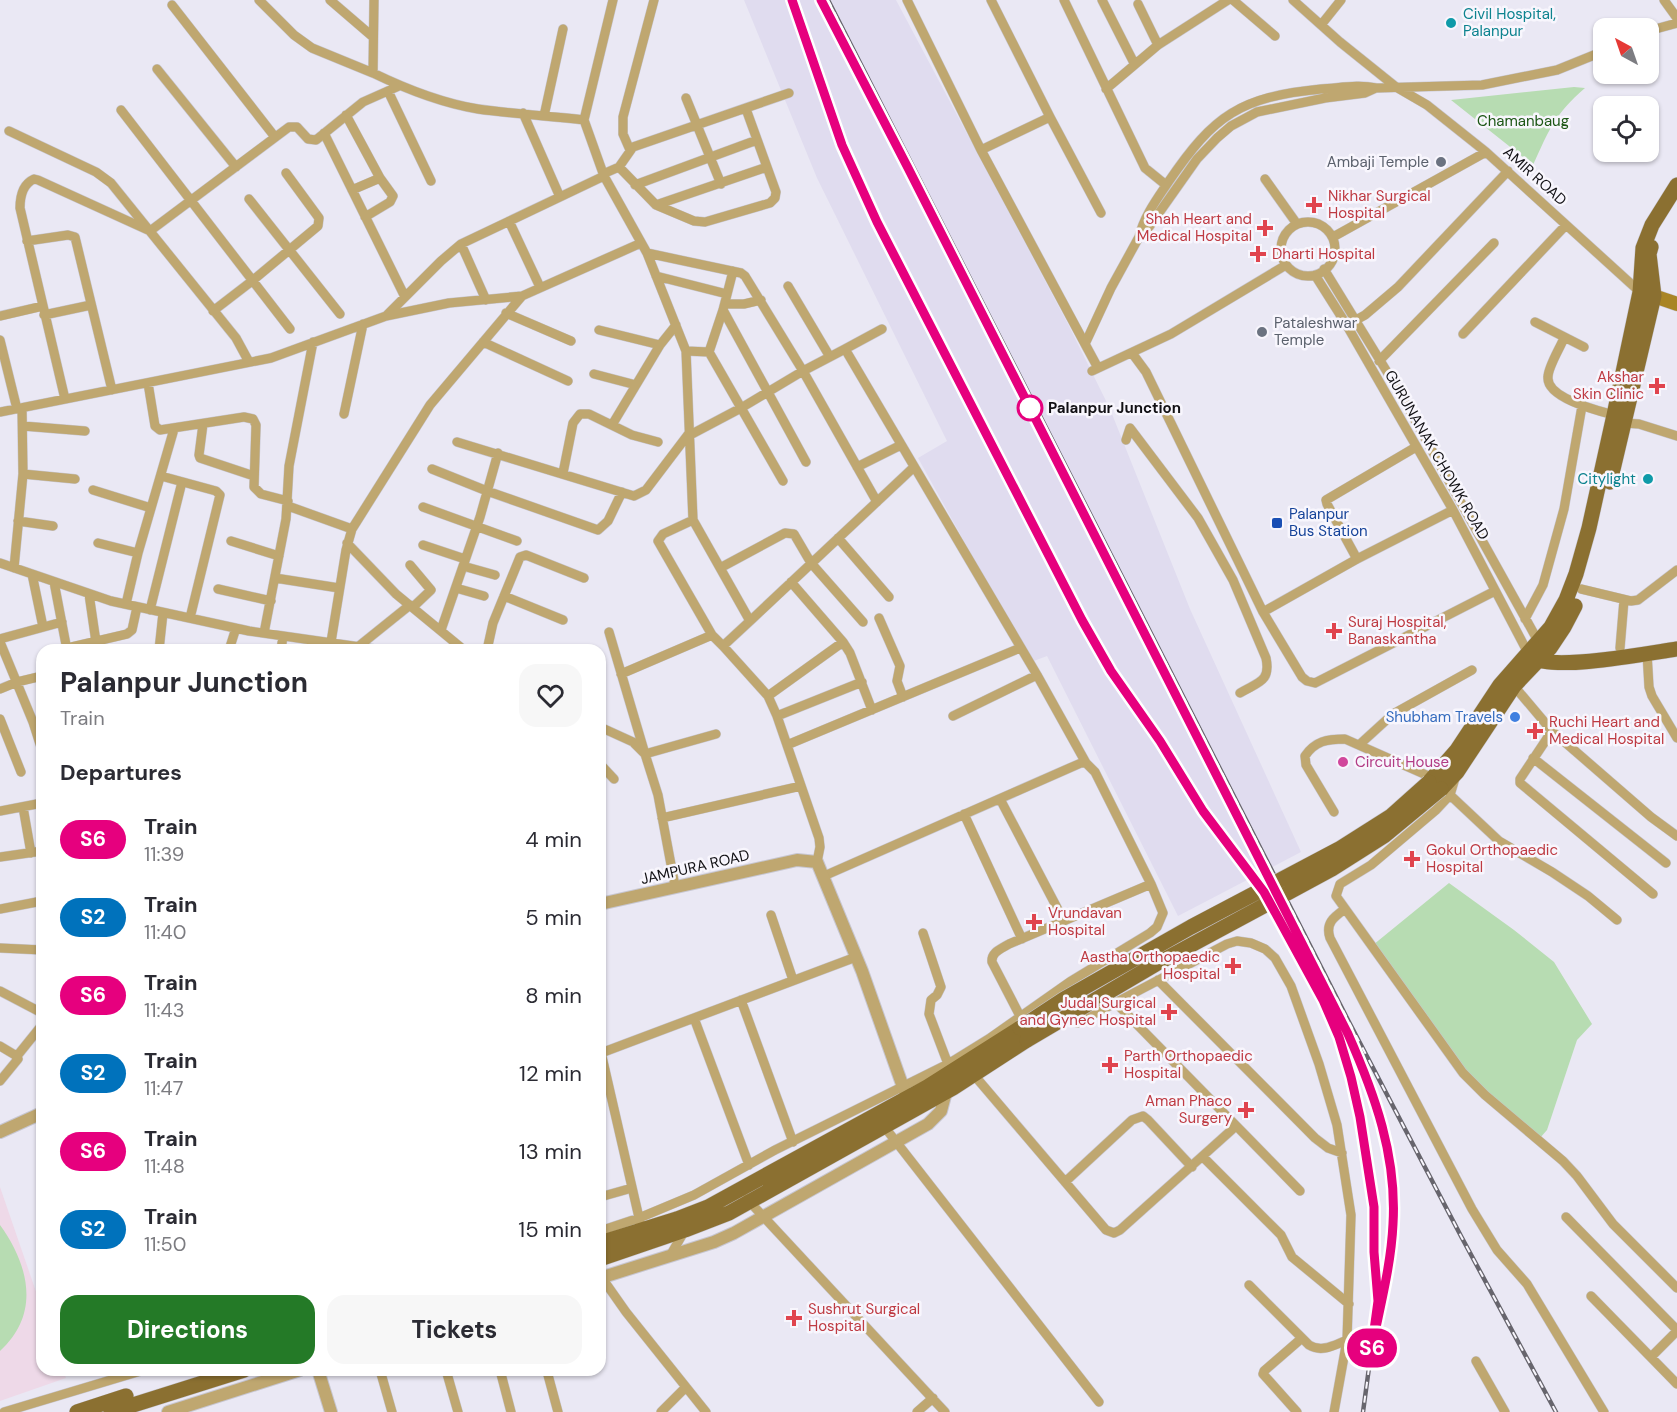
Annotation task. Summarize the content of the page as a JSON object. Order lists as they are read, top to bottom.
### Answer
{
  "streets": {
    "street": ["AMIR ROAD", "GURUNANAK CHOWK ROAD", "JAMPURA ROAD"]
  },
  "parks": ["Chamanbaug"],
  "places": {
    "other": [
      "Civil Hospital, Palanpur",
      "Ambaji Temple",
      "Pataleshwar Temple",
      "Palanpur Junction",
      "Citylight",
      "Shubham Travels",
      "Circuit House"
    ],
    "health": [
      "Nikhar Surgical Hospital",
      "Shah Heart and Medical Hospital",
      "Dharti Hospital",
      "Akshar Skin Clinic",
      "Suraj Hospital, Banaskantha",
      "Ruchi Heart and Medical Hospital",
      "Gokul Orthopaedic Hospital",
      "Vrundavan Hospital",
      "Aastha Orthopaedic Hospital",
      "Judal Surgical and Gynec Hospital",
      "Parth Orthopaedic Hospital",
      "Aman Phaco Surgery",
      "Sushrut Surgical Hospital"
    ],
    "transit": ["Palanpur Bus Station"]
  },
  "north": "top left",
  "page": {
    "on_map": "S6",
    "heading": [
      ["Palanpur Junction", "Train"],
      "Departures"
    ],
    "list": [
      {
        "mark": "S6",
        "name": "Train",
        "note": "11:39",
        "value": "4 min"
      },
      {
        "mark": "S2",
        "name": "Train",
        "note": "11:40",
        "value": "5 min"
      },
      {
        "mark": "S6",
        "name": "Train",
        "note": "11:43",
        "value": "8 min"
      },
      {
        "mark": "S2",
        "name": "Train",
        "note": "11:47",
        "value": "12 min"
      },
      {
        "mark": "S6",
        "name": "Train",
        "note": "11:48",
        "value": "13 min"
      },
      {
        "mark": "S2",
        "name": "Train",
        "note": "11:50",
        "value": "15 min"
      }
    ],
    "buttons": ["Directions", "Tickets"]
  }
}
